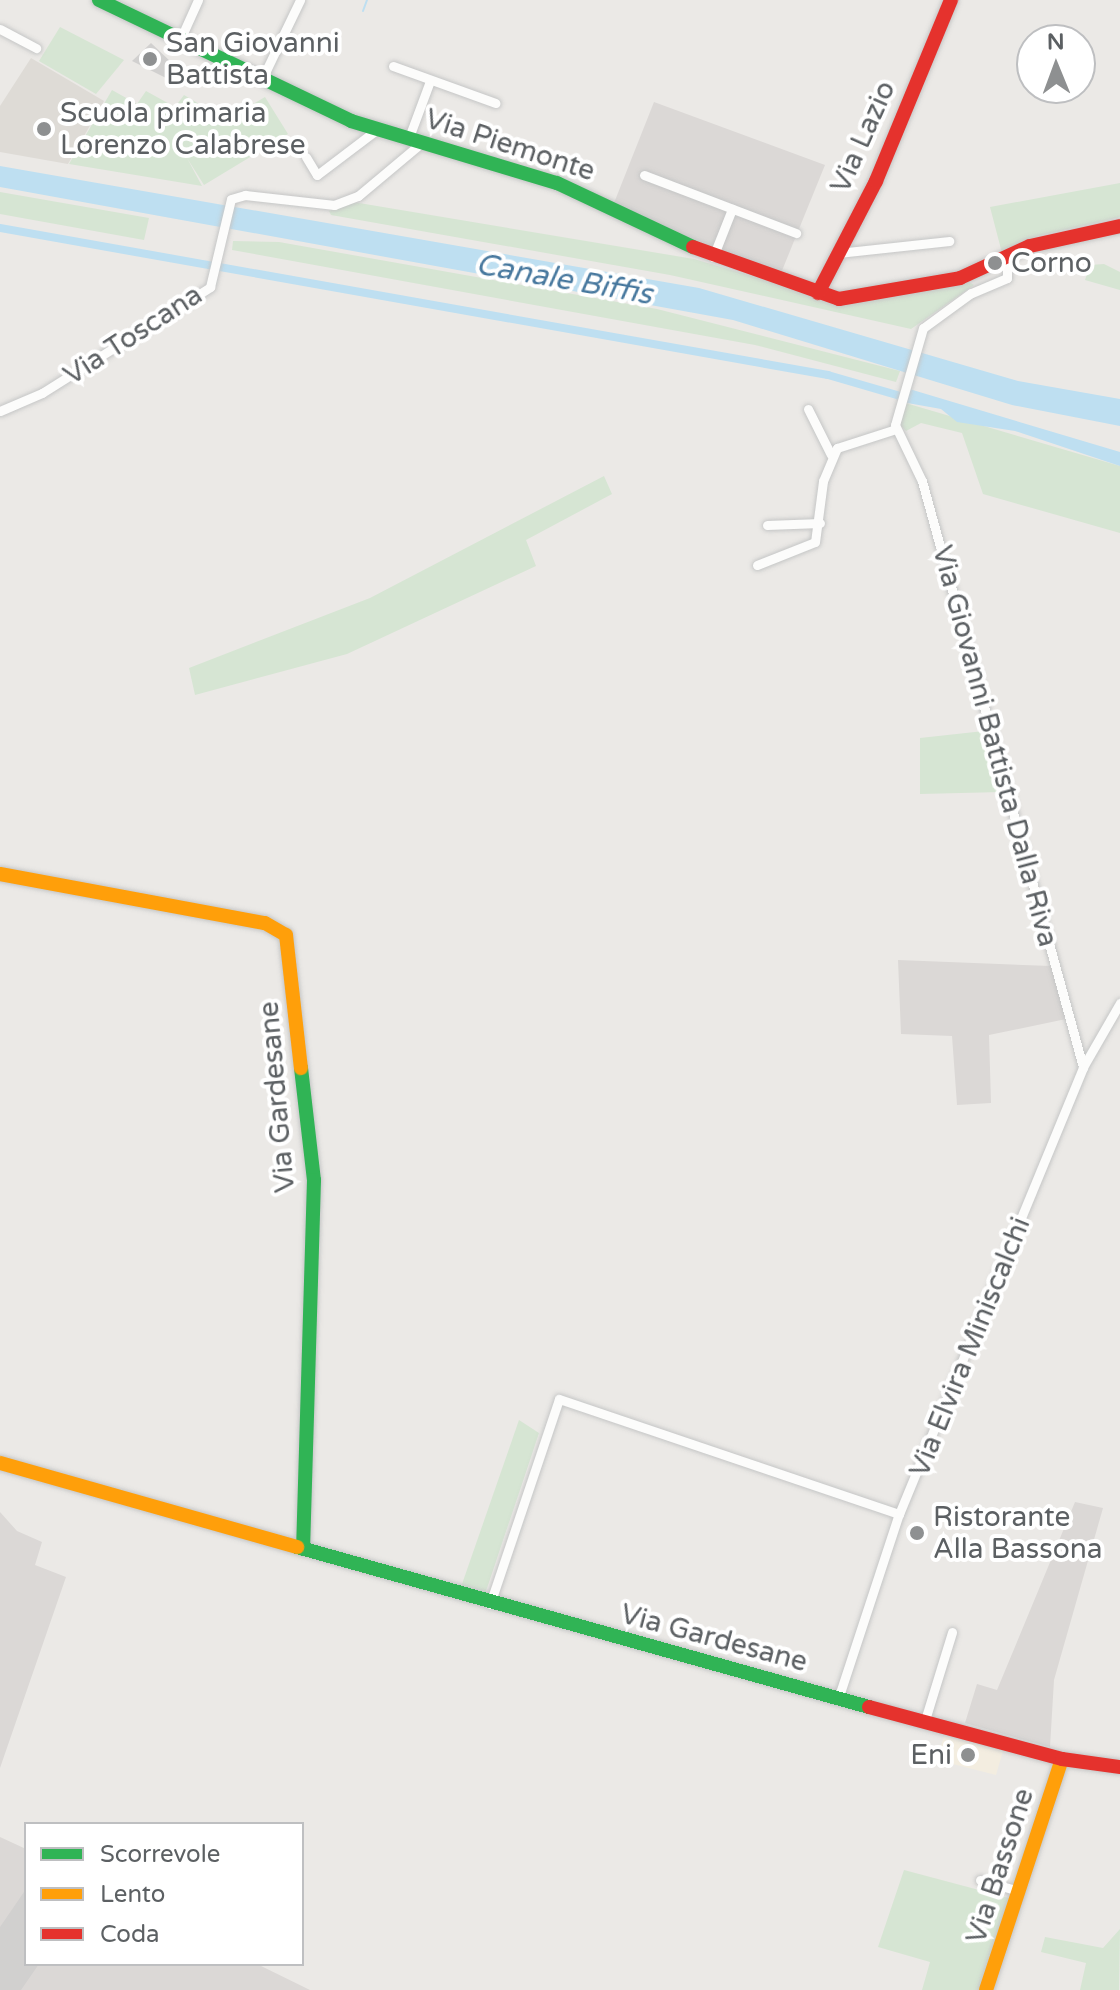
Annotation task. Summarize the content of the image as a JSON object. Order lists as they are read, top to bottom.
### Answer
{
  "streets": {
    "street": [
      "Via Lazio",
      "Via Piemonte",
      "Via Toscana",
      "Via Giovanni Battista Dalla Riva",
      "Via Gardesane",
      "Via Elvira Miniscalchi",
      "Via Bassone"
    ]
  },
  "crossings": [
    ["Via Lazio", "Via Piemonte"],
    ["Via Piemonte", "Via Toscana"],
    ["Via Piemonte", "Via Giovanni Battista Dalla Riva"],
    ["Via Giovanni Battista Dalla Riva", "Via Elvira Miniscalchi"],
    ["Via Gardesane", "Via Elvira Miniscalchi"],
    ["Via Gardesane", "Via Bassone"]
  ],
  "water": ["Canale Biffis"],
  "places": [
    "San Giovanni Battista",
    "Scuola primaria Lorenzo Calabrese",
    "Corno",
    "Ristorante Alla Bassona",
    "Eni"
  ],
  "legend": ["Scorrevole", "Lento", "Coda"],
  "north": "top"
}
